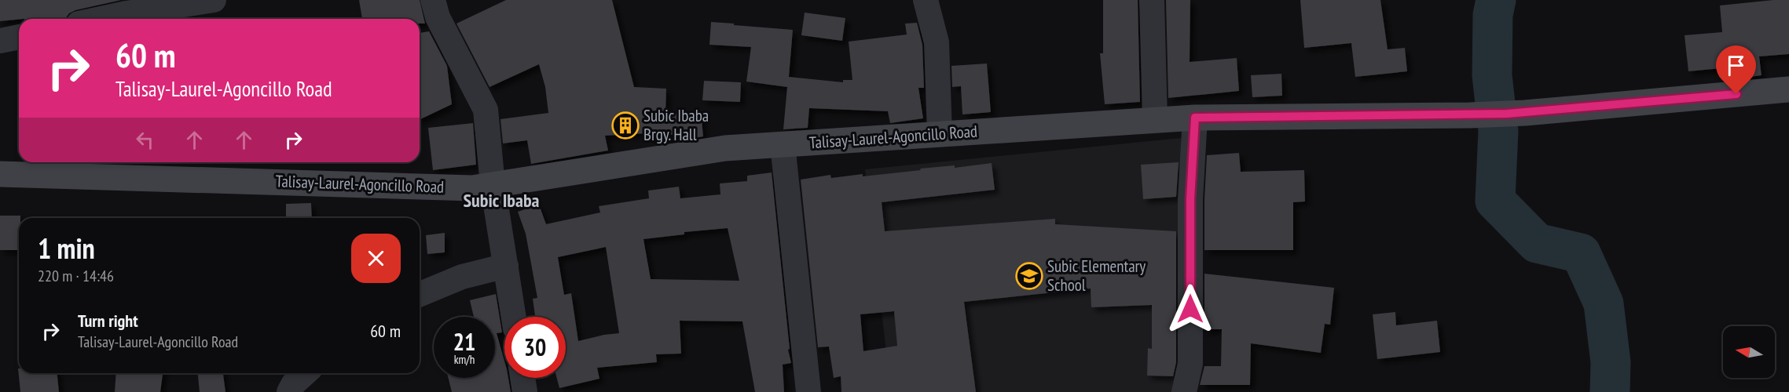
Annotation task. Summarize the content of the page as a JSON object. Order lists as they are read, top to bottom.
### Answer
{
  "streets": {
    "main road": ["Talisay-Laurel-Agoncillo Road"]
  },
  "districts": ["Subic Ibaba"],
  "places": {
    "building": ["Subic Ibaba Brgy. Hall"],
    "school or university": ["Subic Elementary School"]
  },
  "north": "left",
  "page": {
    "turn": ["60 m", "Talisay-Laurel-Agoncillo Road"],
    "heading": ["1 min", "220 m · 14:46"],
    "list": [
      {
        "name": "Turn right",
        "note": "Talisay-Laurel-Agoncillo Road",
        "value": "60 m"
      }
    ],
    "speed": "21 km/h",
    "limit": "30"
  }
}
